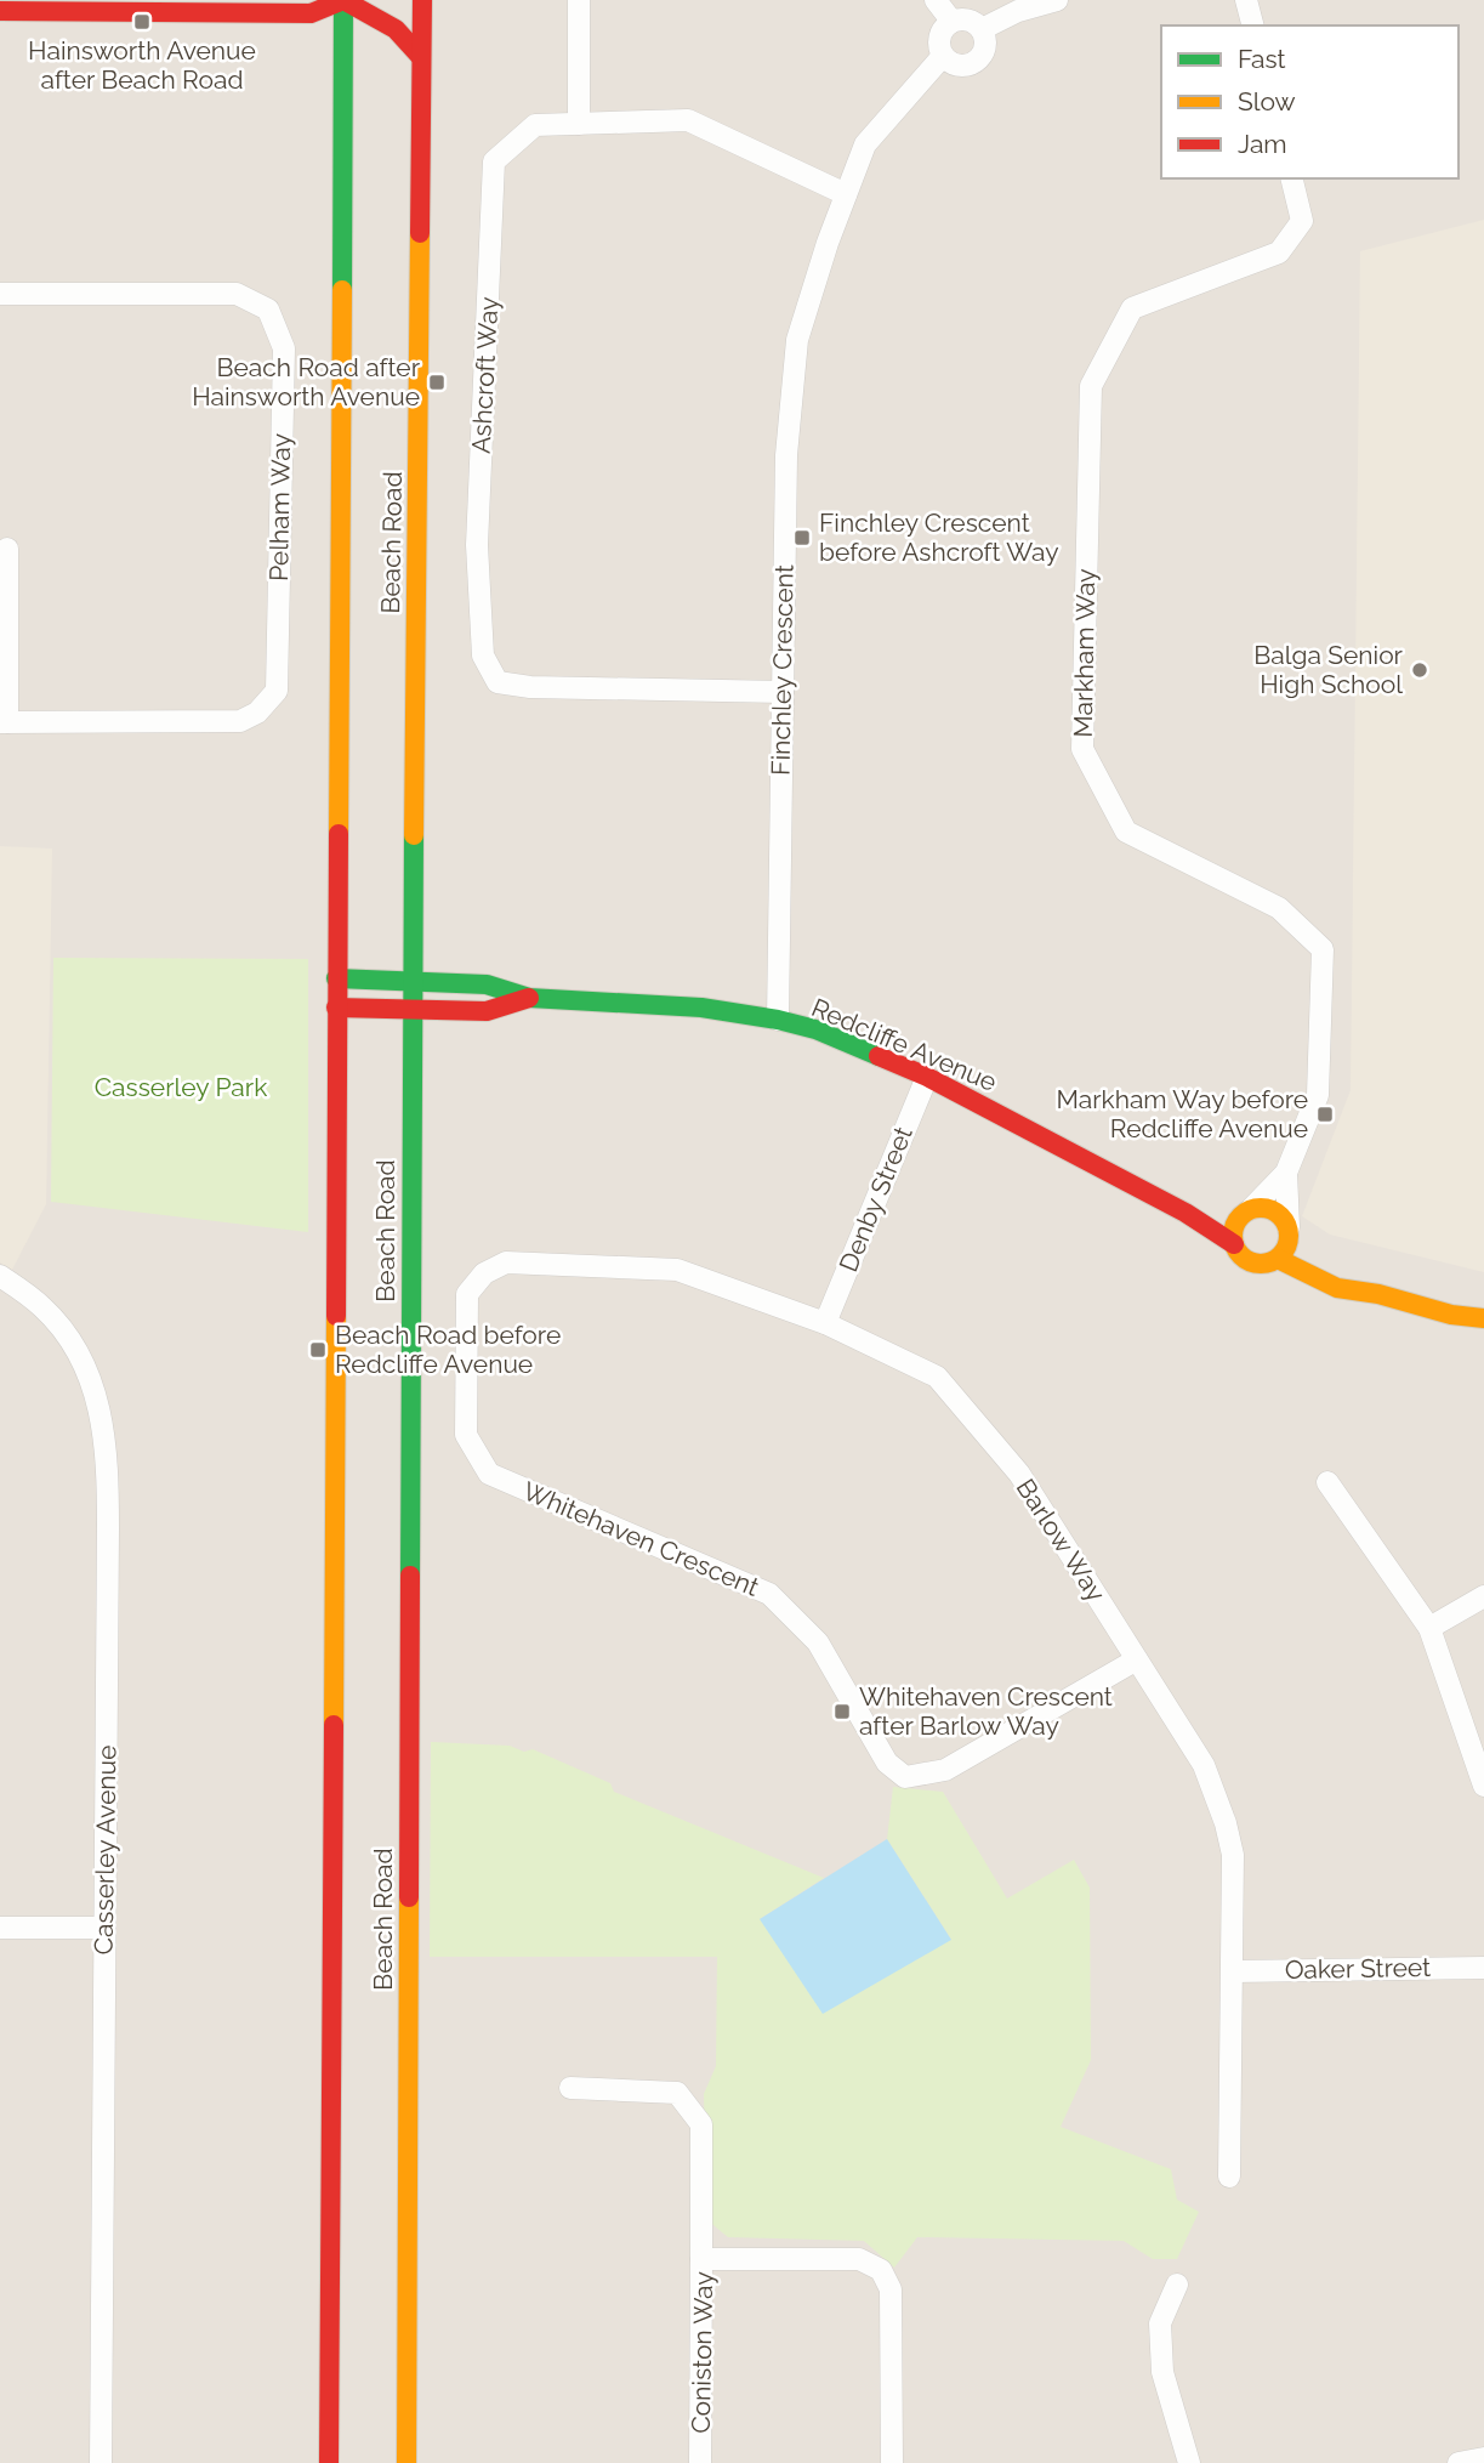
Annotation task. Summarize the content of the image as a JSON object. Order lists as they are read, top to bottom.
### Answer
{
  "streets": {
    "main road": ["Beach Road", "Redcliffe Avenue"],
    "street": [
      "Ashcroft Way",
      "Pelham Way",
      "Markham Way",
      "Finchley Crescent",
      "Denby Street",
      "Whitehaven Crescent",
      "Barlow Way",
      "Casserley Avenue",
      "Oaker Street",
      "Coniston Way"
    ]
  },
  "crossings": [
    ["Ashcroft Way", "Finchley Crescent"],
    ["Beach Road", "Redcliffe Avenue"],
    ["Markham Way", "Redcliffe Avenue"],
    ["Finchley Crescent", "Redcliffe Avenue"],
    ["Redcliffe Avenue", "Denby Street"],
    ["Denby Street", "Barlow Way"],
    ["Whitehaven Crescent", "Barlow Way"],
    ["Barlow Way", "Oaker Street"]
  ],
  "parks": ["Casserley Park"],
  "places": {
    "transit": [
      "Hainsworth Avenue after Beach Road",
      "Beach Road after Hainsworth Avenue",
      "Finchley Crescent before Ashcroft Way",
      "Markham Way before Redcliffe Avenue",
      "Beach Road before Redcliffe Avenue",
      "Whitehaven Crescent after Barlow Way"
    ],
    "other": ["Balga Senior High School"]
  },
  "legend": ["Fast", "Slow", "Jam"]
}
